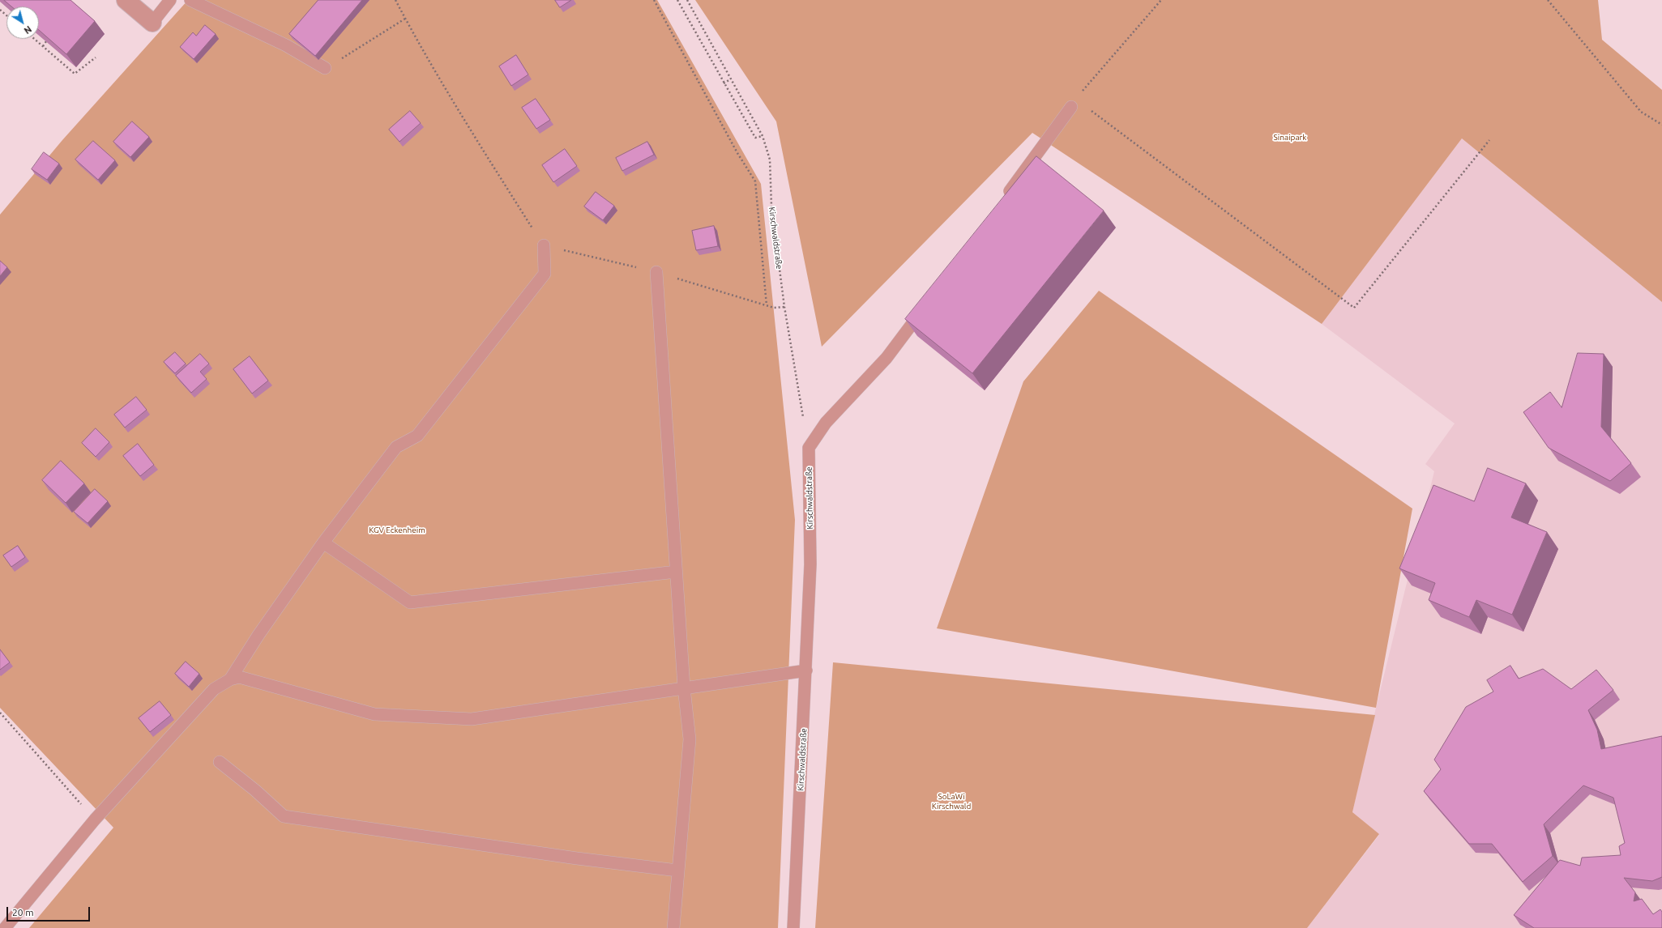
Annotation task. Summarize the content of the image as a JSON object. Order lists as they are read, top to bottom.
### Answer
{
  "streets": {
    "lane": ["Kirschwaldstraße"]
  },
  "parks": ["Sinaipark", "KGV Eckenheim", "SoLaWi Kirschwald"],
  "scale_bar": "20 m",
  "north": "bottom right"
}
